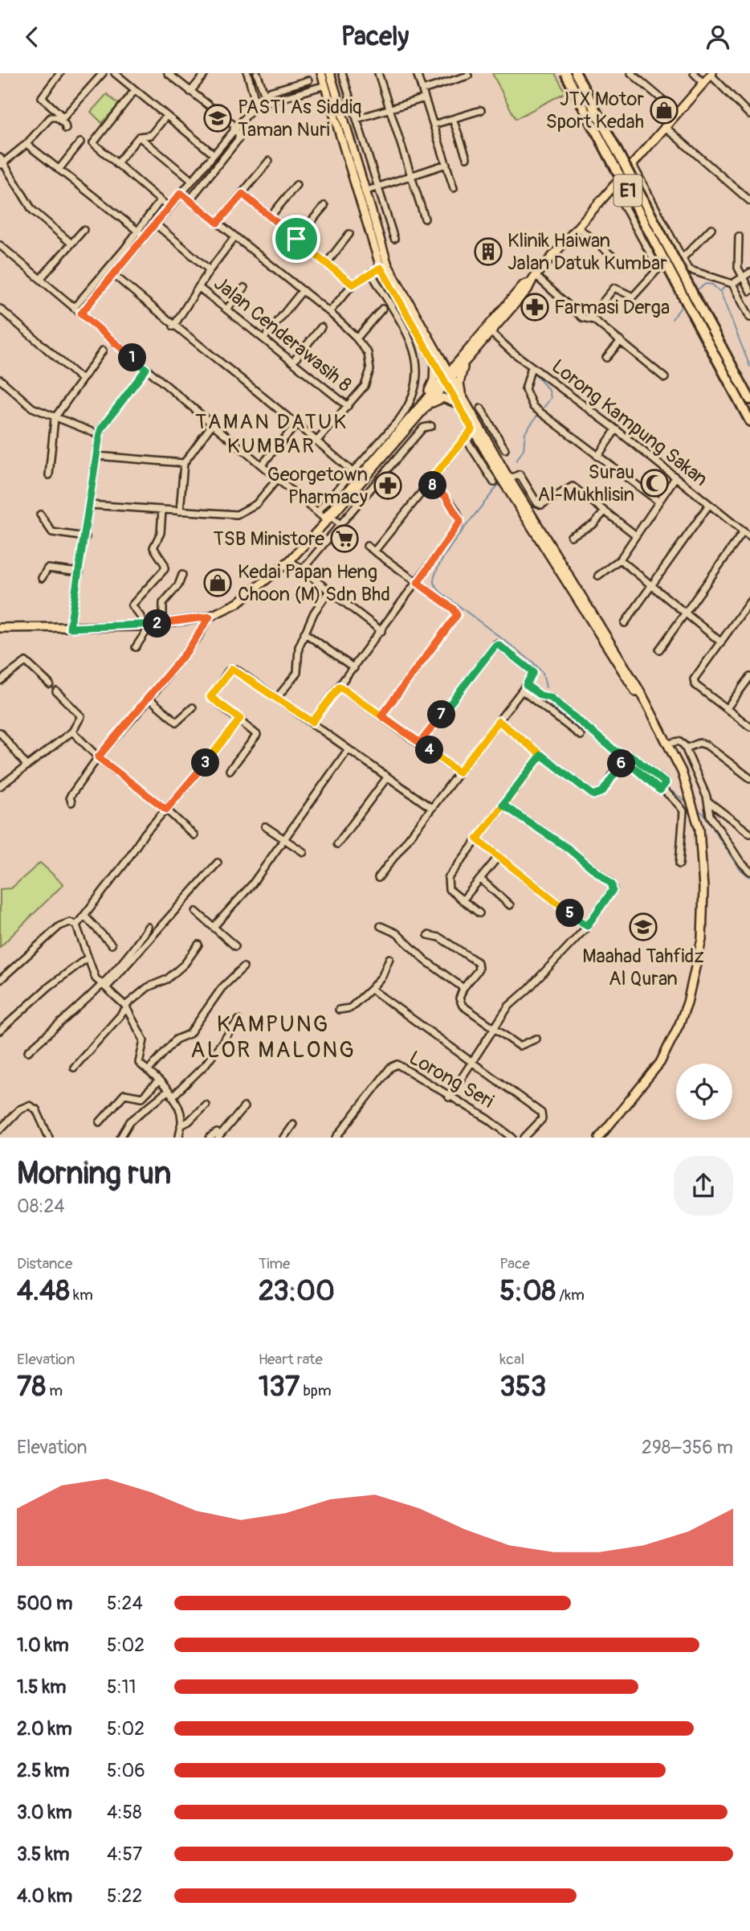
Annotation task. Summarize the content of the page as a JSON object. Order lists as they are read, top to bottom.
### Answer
{
  "streets": {
    "highway": ["E1"],
    "street": ["Jalan Cenderawasih 8", "Lorong Kampung Sakan", "Lorong Seri"]
  },
  "districts": ["TAMAN DATUK KUMBAR", "KAMPUNG ALOR MALONG"],
  "places": {
    "shop": ["JTX Motor Sport Kedah", "Kedai Papan Heng Choon (M) Sdn Bhd"],
    "school or university": ["PASTI As Siddiq Taman Nuri", "Maahad Tahfidz Al Quran"],
    "building": ["Klinik Haiwan Jalan Datuk Kumbar"],
    "pharmacy": ["Farmasi Derga", "Georgetown Pharmacy"],
    "mosque": ["Surau Al-Mukhlisin"],
    "supermarket": ["TSB Ministore"]
  },
  "page": {
    "header": "Pacely",
    "pins": [
      "1",
      "8",
      "2",
      "7",
      "4",
      "3",
      "6",
      "5"
    ],
    "heading": ["Morning run", "08:24"],
    "stats": [
      ["Distance", "4.48 km"],
      ["Time", "23:00"],
      ["Pace", "5:08 /km"],
      ["Elevation", "78 m"],
      ["Heart rate", "137 bpm"],
      ["kcal", "353"]
    ],
    "chart": ["Elevation", "298–356 m"],
    "list": [
      {
        "name": "500 m",
        "note": "5:24"
      },
      {
        "name": "1.0 km",
        "note": "5:02"
      },
      {
        "name": "1.5 km",
        "note": "5:11"
      },
      {
        "name": "2.0 km",
        "note": "5:02"
      },
      {
        "name": "2.5 km",
        "note": "5:06"
      },
      {
        "name": "3.0 km",
        "note": "4:58"
      },
      {
        "name": "3.5 km",
        "note": "4:57"
      },
      {
        "name": "4.0 km",
        "note": "5:22"
      }
    ]
  }
}
